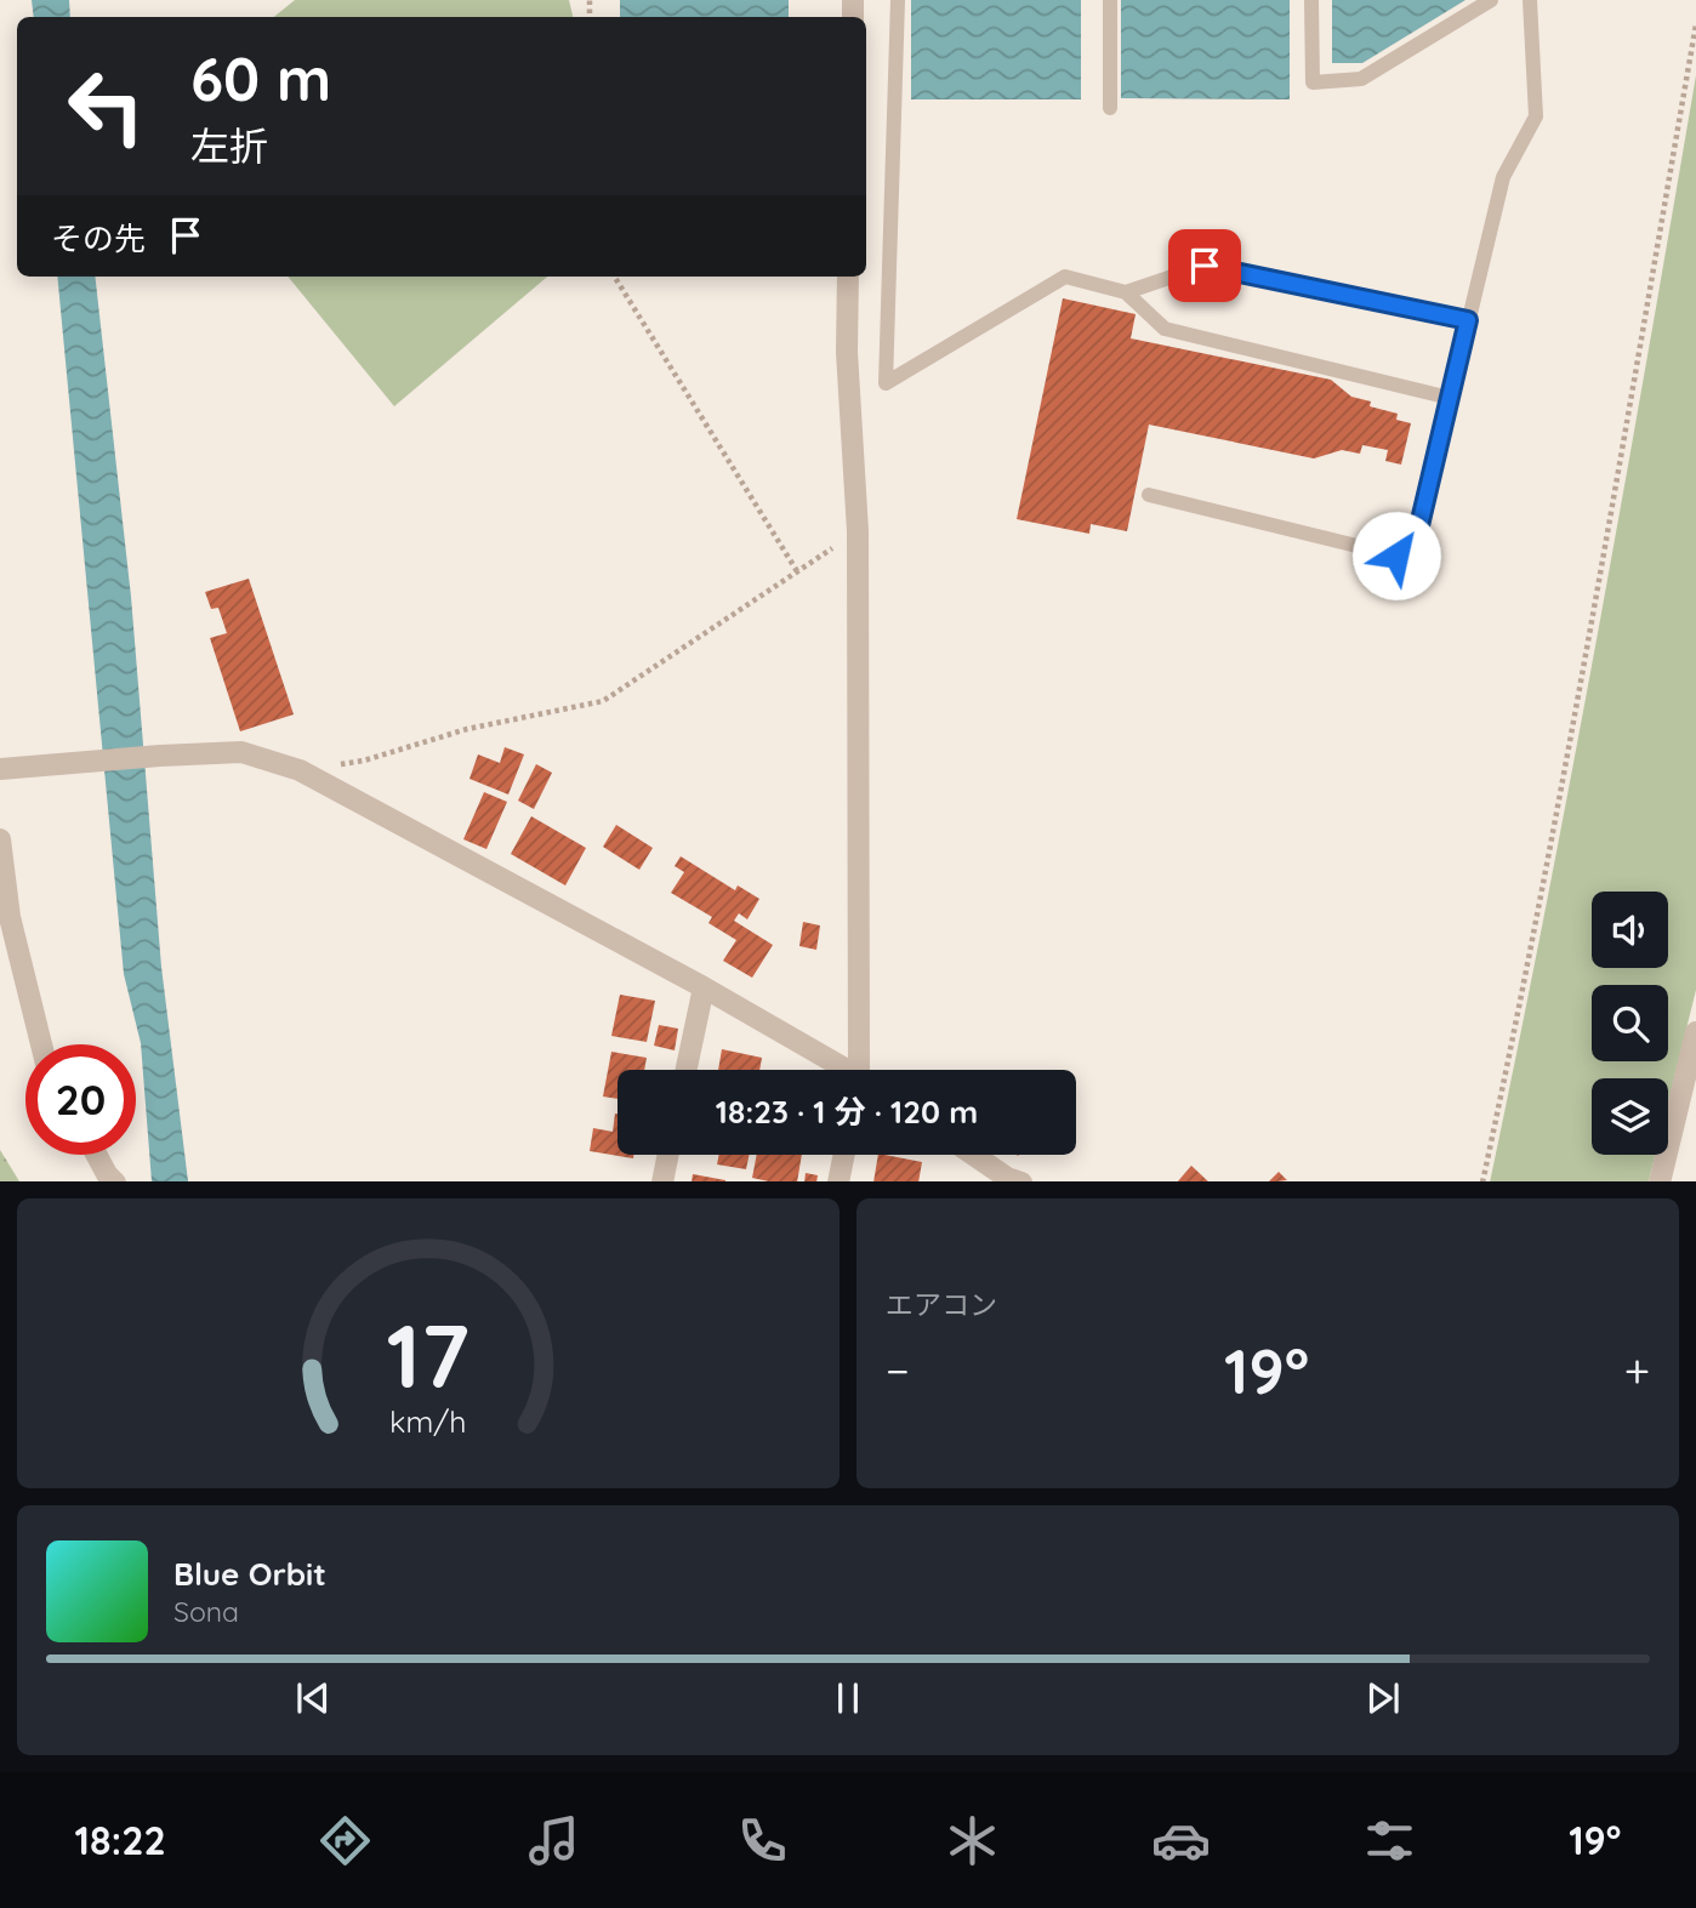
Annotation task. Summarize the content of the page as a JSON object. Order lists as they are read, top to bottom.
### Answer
{
  "page": {
    "turn": ["60 m", "左折"],
    "then": "その先",
    "limit": "20",
    "trip": "18:23 · 1 分 · 120 m",
    "tile": "エアコン",
    "heat": ["−", "19°", "+"],
    "song": ["Blue Orbit", "Sona"],
    "tabs": ["18:22", "19°"],
    "gauge": ["17", "km/h"]
  }
}
